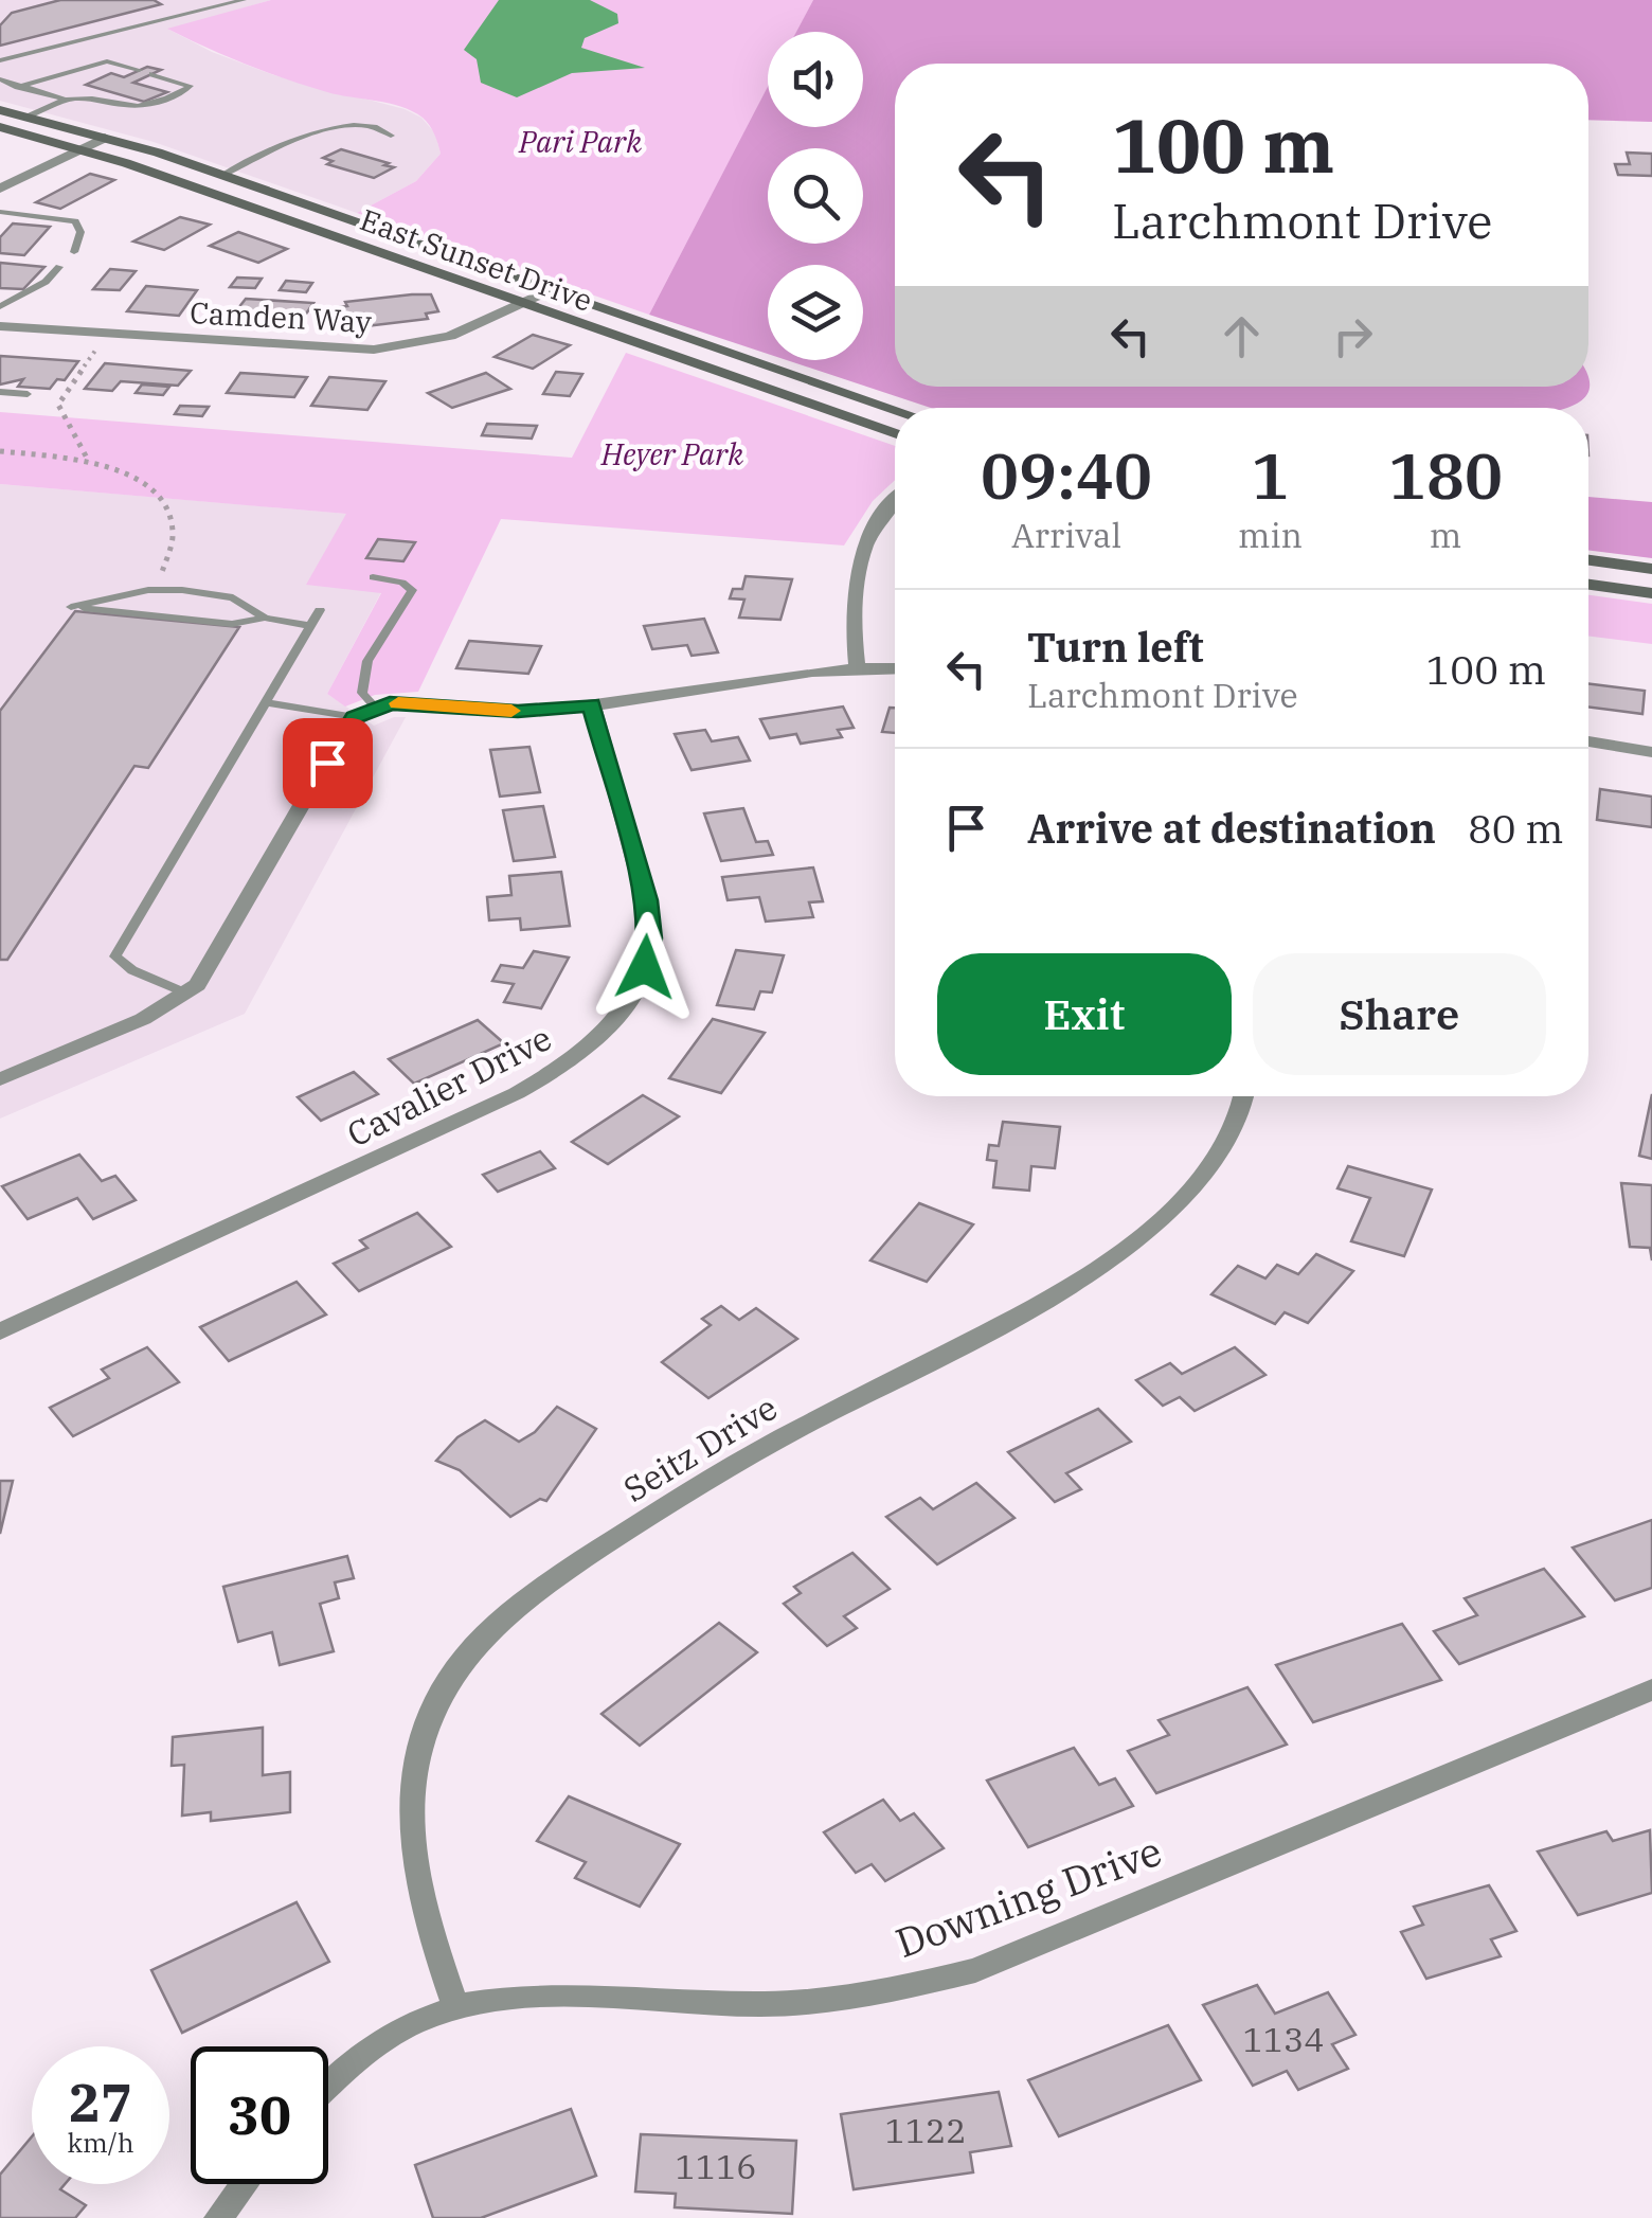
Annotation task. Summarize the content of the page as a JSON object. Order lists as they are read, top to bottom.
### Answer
{
  "streets": {
    "main road": ["East Sunset Drive"],
    "street": [
      "Camden Way",
      "Cavalier Drive",
      "Seitz Drive",
      "Downing Drive"
    ]
  },
  "crossings": [
    ["East Sunset Drive", "Camden Way"],
    ["Seitz Drive", "Downing Drive"]
  ],
  "parks": ["Pari Park", "Heyer Park"],
  "house_numbers": ["1134", "1122", "1116"],
  "page": {
    "turn": ["100 m", "Larchmont Drive"],
    "eta": [
      "09:40",
      "Arrival",
      "1",
      "min",
      "180",
      "m"
    ],
    "list": [
      {
        "name": "Turn left",
        "note": "Larchmont Drive",
        "value": "100 m"
      },
      {
        "name": "Arrive at destination",
        "value": "80 m"
      }
    ],
    "buttons": ["Exit", "Share"],
    "speed": "27 km/h",
    "limit": "30"
  }
}
